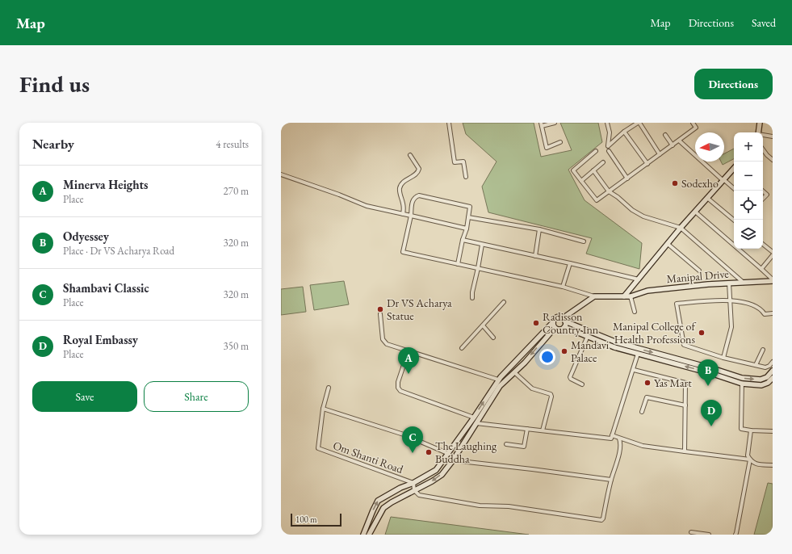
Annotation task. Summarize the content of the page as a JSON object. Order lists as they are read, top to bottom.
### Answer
{
  "streets": {
    "main road": ["Manipal Drive"],
    "street": ["Om Shanti Road"]
  },
  "places": [
    "Sodexho",
    "Dr VS Acharya Statue",
    "Radisson Country Inn",
    "Manipal College of Health Professions",
    "Mandavi Palace",
    "Yas Mart",
    "The Laughing Buddha"
  ],
  "scale_bar": "100 m",
  "north": "left",
  "page": {
    "header": "Map",
    "nav": ["Map", "Directions", "Saved"],
    "buttons": [
      "Directions",
      ["Save", "Share"]
    ],
    "title": "Find us",
    "heading": ["Nearby", "4 results"],
    "map_buttons": ["+", "−"],
    "list": [
      {
        "mark": "A",
        "name": "Minerva Heights",
        "note": "Place",
        "value": "270 m"
      },
      {
        "mark": "B",
        "name": "Odyessey",
        "note": "Place · Dr VS Acharya Road",
        "value": "320 m"
      },
      {
        "mark": "C",
        "name": "Shambavi Classic",
        "note": "Place",
        "value": "320 m"
      },
      {
        "mark": "D",
        "name": "Royal Embassy",
        "note": "Place",
        "value": "350 m"
      }
    ],
    "pins": [
      "A",
      "B",
      "D",
      "C"
    ],
    "scale": "100 m"
  }
}
